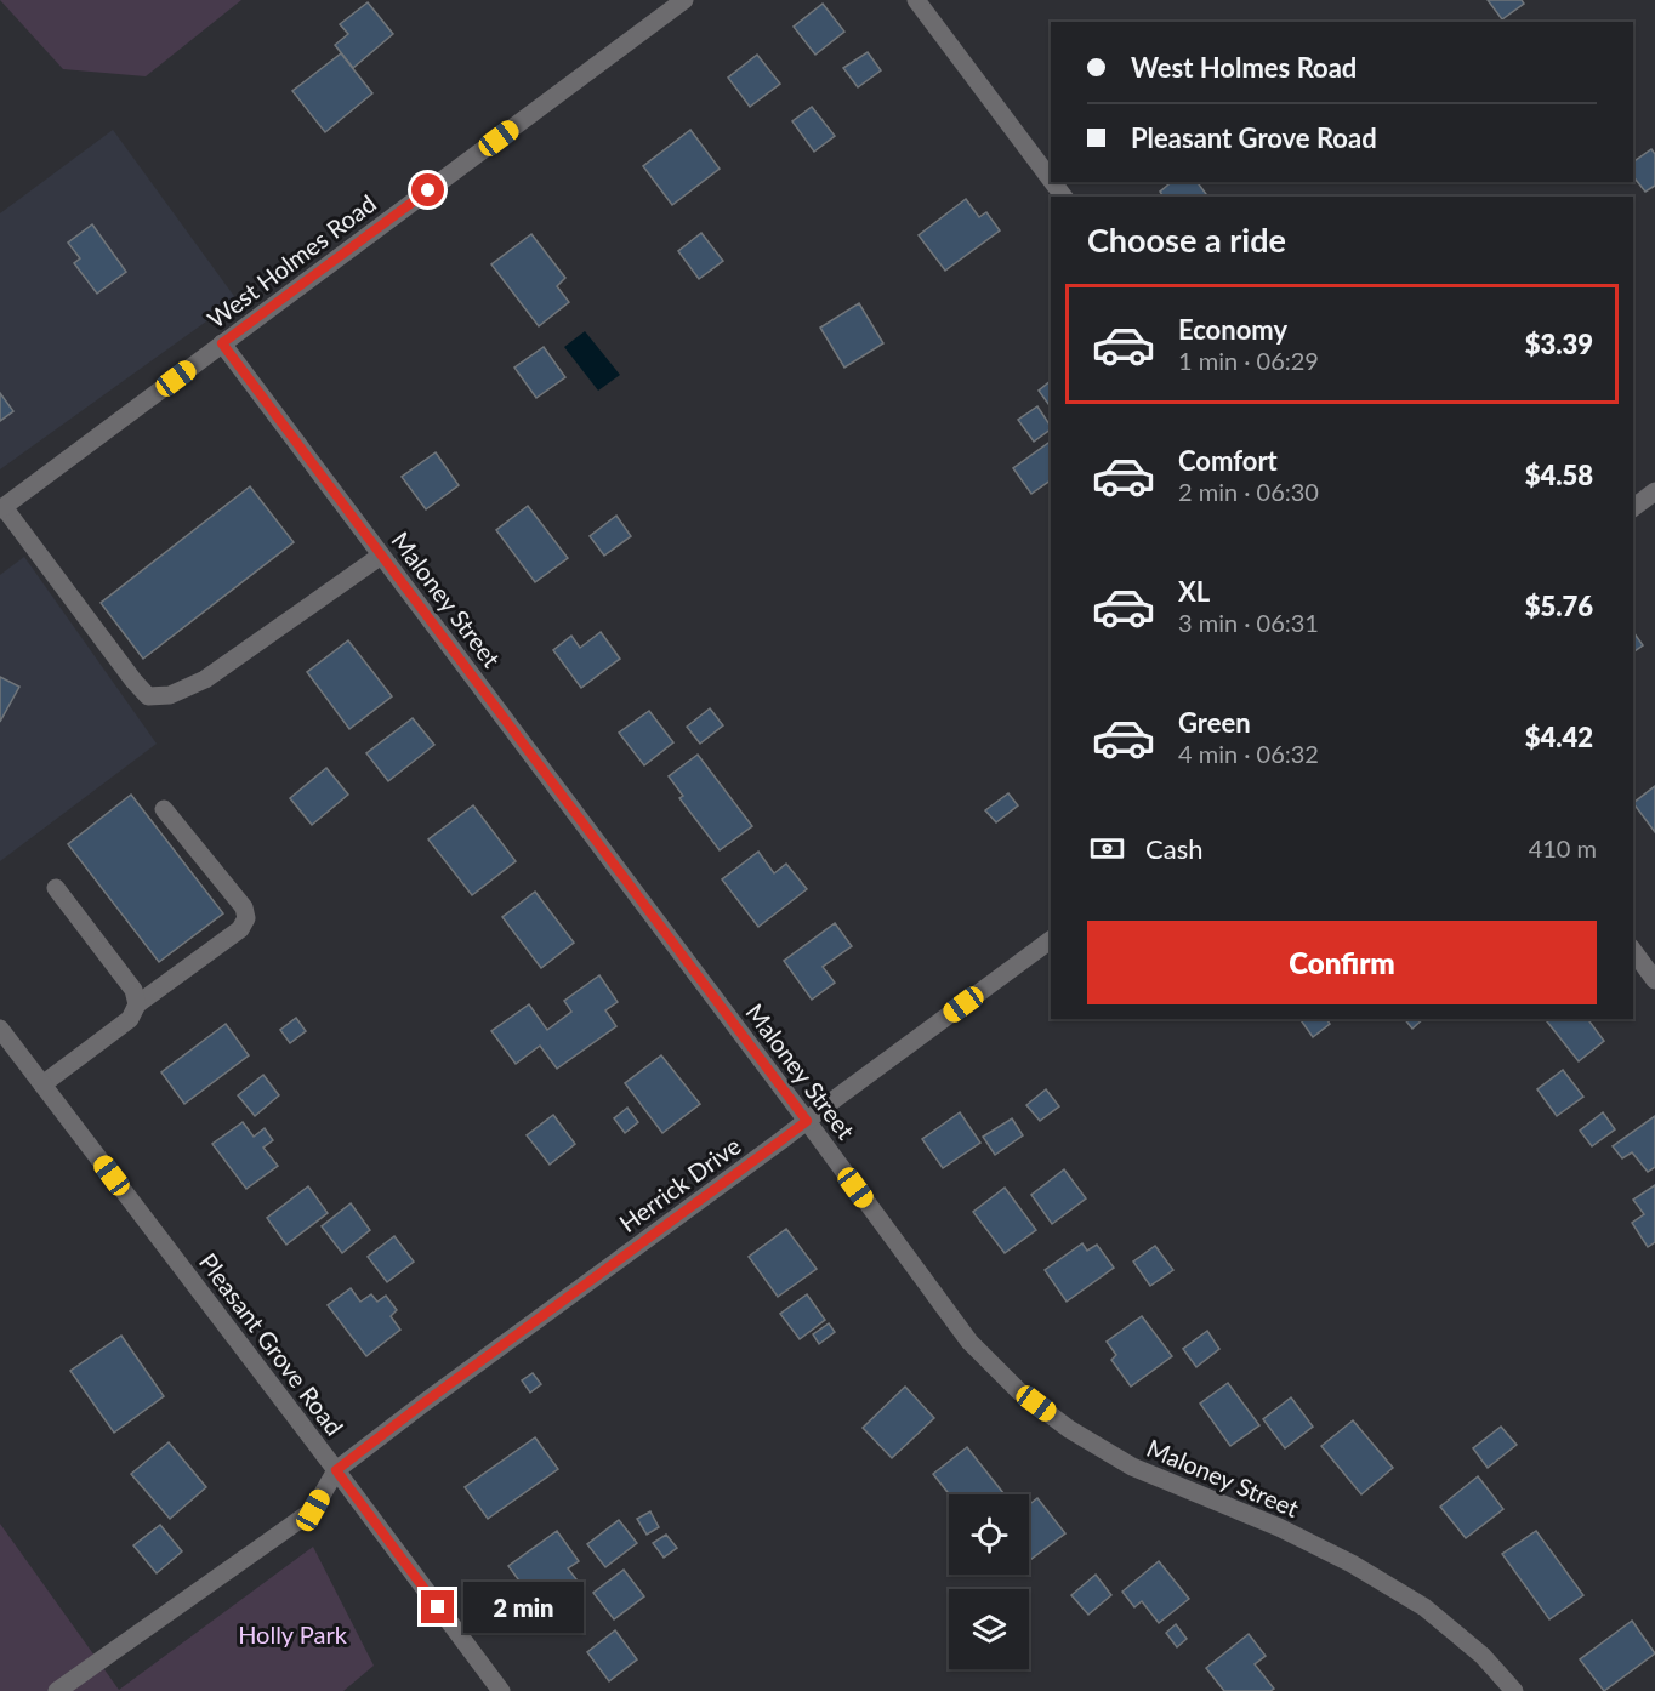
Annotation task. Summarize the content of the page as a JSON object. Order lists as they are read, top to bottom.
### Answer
{
  "streets": {
    "street": [
      "West Holmes Road",
      "Maloney Street",
      "Herrick Drive",
      "Pleasant Grove Road"
    ]
  },
  "crossings": [
    ["West Holmes Road", "Maloney Street"],
    ["Maloney Street", "Herrick Drive"],
    ["Herrick Drive", "Pleasant Grove Road"]
  ],
  "parks": ["Holly Park"],
  "page": {
    "banner": ["West Holmes Road", "Pleasant Grove Road"],
    "heading": "Choose a ride",
    "list": [
      {
        "name": "Economy",
        "note": "1 min · 06:29",
        "value": "$3.39"
      },
      {
        "name": "Comfort",
        "note": "2 min · 06:30",
        "value": "$4.58"
      },
      {
        "name": "XL",
        "note": "3 min · 06:31",
        "value": "$5.76"
      },
      {
        "name": "Green",
        "note": "4 min · 06:32",
        "value": "$4.42"
      }
    ],
    "pay": ["Cash", "410 m"],
    "buttons": "Confirm",
    "bubble": "2 min"
  }
}
